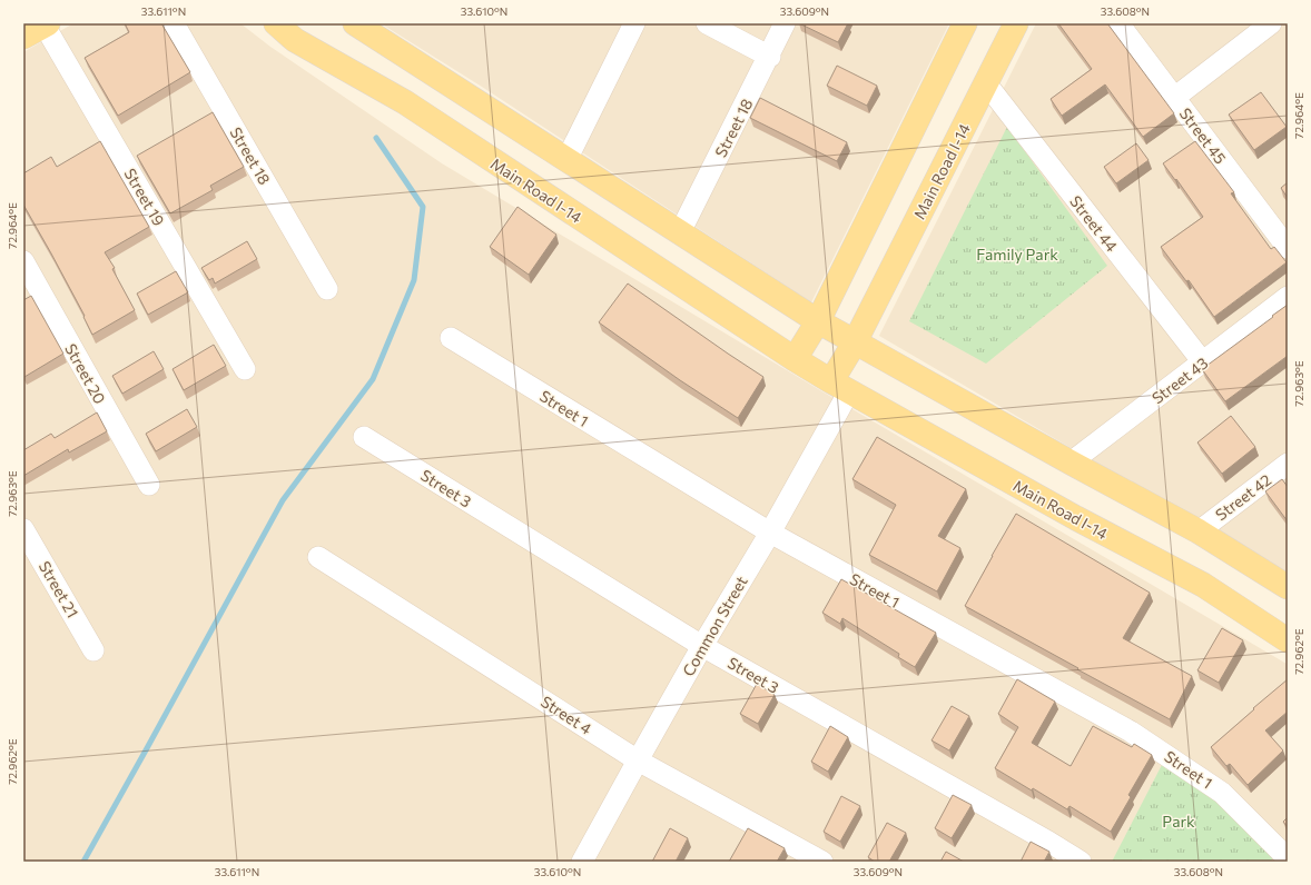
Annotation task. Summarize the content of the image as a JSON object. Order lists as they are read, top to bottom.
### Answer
{
  "streets": {
    "main road": ["Main Road I-14"],
    "street": [
      "Street 18",
      "Street 45",
      "Street 19",
      "Street 44",
      "Street 20",
      "Street 43",
      "Street 1",
      "Street 3",
      "Street 42",
      "Street 21",
      "Common Street",
      "Street 4"
    ]
  },
  "crossings": [
    ["Main Road I-14", "Street 44"],
    ["Main Road I-14", "Common Street"],
    ["Street 44", "Street 43"],
    ["Street 1", "Common Street"],
    ["Street 3", "Common Street"],
    ["Common Street", "Street 4"]
  ],
  "parks": ["Family Park", "Park"],
  "coordinates": [
    "33.611°N",
    "33.610°N",
    "33.609°N",
    "33.608°N",
    "72.964°E",
    "72.963°E",
    "72.962°E"
  ]
}
